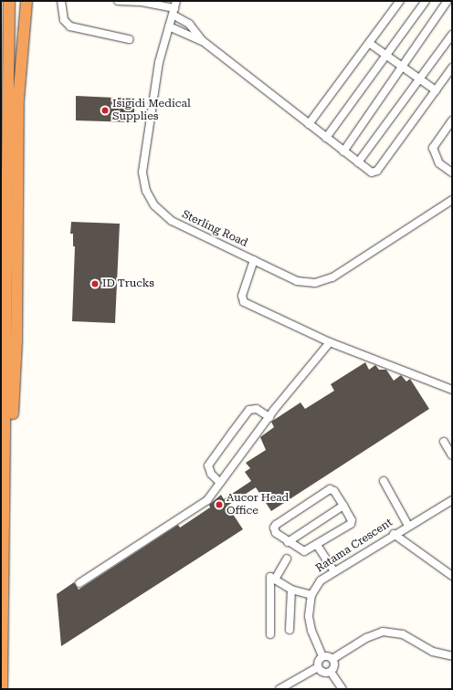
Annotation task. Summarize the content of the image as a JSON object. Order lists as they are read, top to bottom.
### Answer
{
  "streets": {
    "street": ["Sterling Road", "Ratama Crescent"]
  },
  "places": ["Isigidi Medical Supplies", "ID Trucks", "Aucor Head Office"]
}
